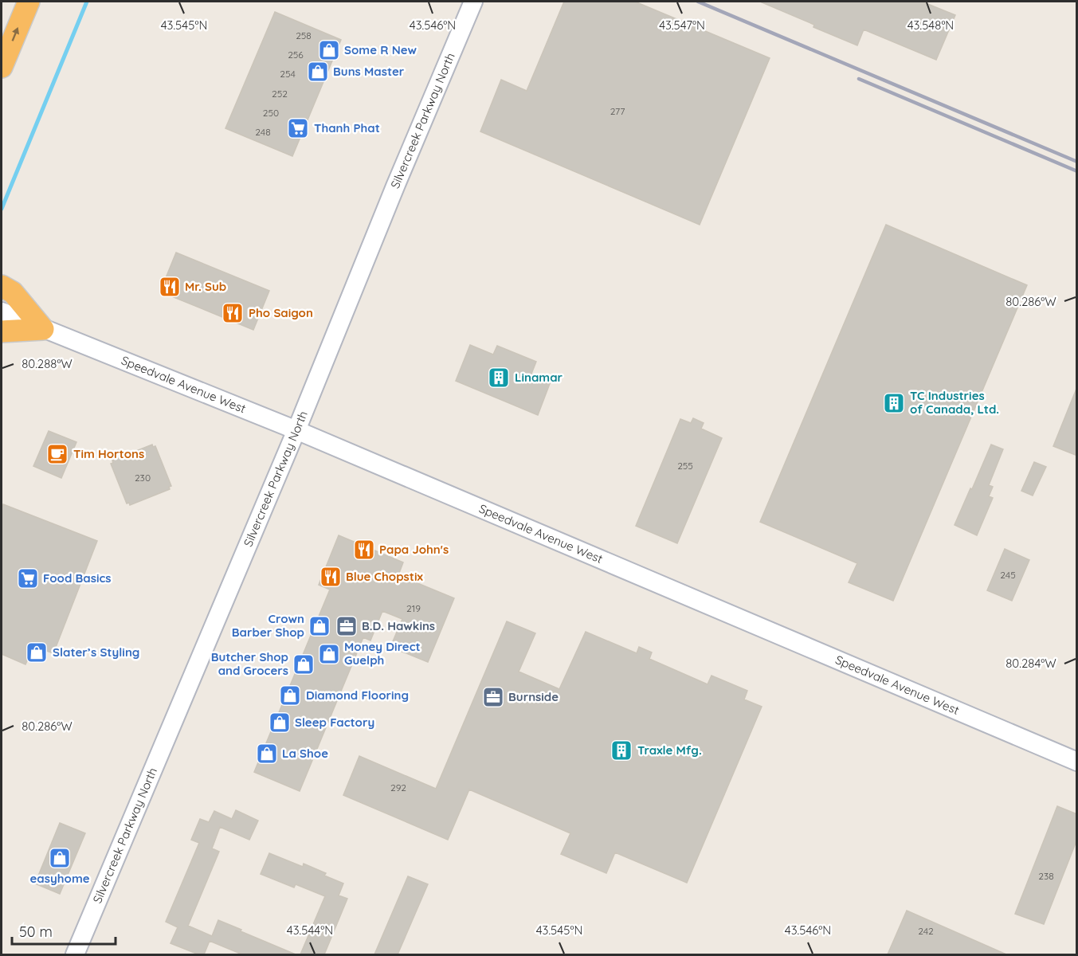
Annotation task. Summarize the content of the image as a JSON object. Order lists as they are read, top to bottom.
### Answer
{
  "streets": {
    "main road": ["Silvercreek Parkway North", "Speedvale Avenue West"]
  },
  "crossings": [
    ["Silvercreek Parkway North", "Speedvale Avenue West"]
  ],
  "places": {
    "shop": [
      "Some R New",
      "Buns Master",
      "Crown Barber Shop",
      "Slater’s Styling",
      "Money Direct Guelph",
      "Butcher Shop and Grocers",
      "Diamond Flooring",
      "Sleep Factory",
      "La Shoe",
      "easyhome"
    ],
    "supermarket": ["Thanh Phat", "Food Basics"],
    "restaurant": [
      "Mr. Sub",
      "Pho Saigon",
      "Papa John's",
      "Blue Chopstix"
    ],
    "building": ["Linamar", "TC Industries of Canada, Ltd.", "Traxle Mfg."],
    "cafe": ["Tim Hortons"],
    "office": ["B.D. Hawkins", "Burnside"]
  },
  "house_numbers": [
    "258",
    "256",
    "254",
    "252",
    "277",
    "250",
    "248",
    "255",
    "230",
    "245",
    "219",
    "292",
    "238",
    "242"
  ],
  "scale_bar": "50 m",
  "coordinates": [
    "43.545°N",
    "43.546°N",
    "43.547°N",
    "43.548°N",
    "80.286°W",
    "80.288°W",
    "80.284°W",
    "43.544°N"
  ]
}
